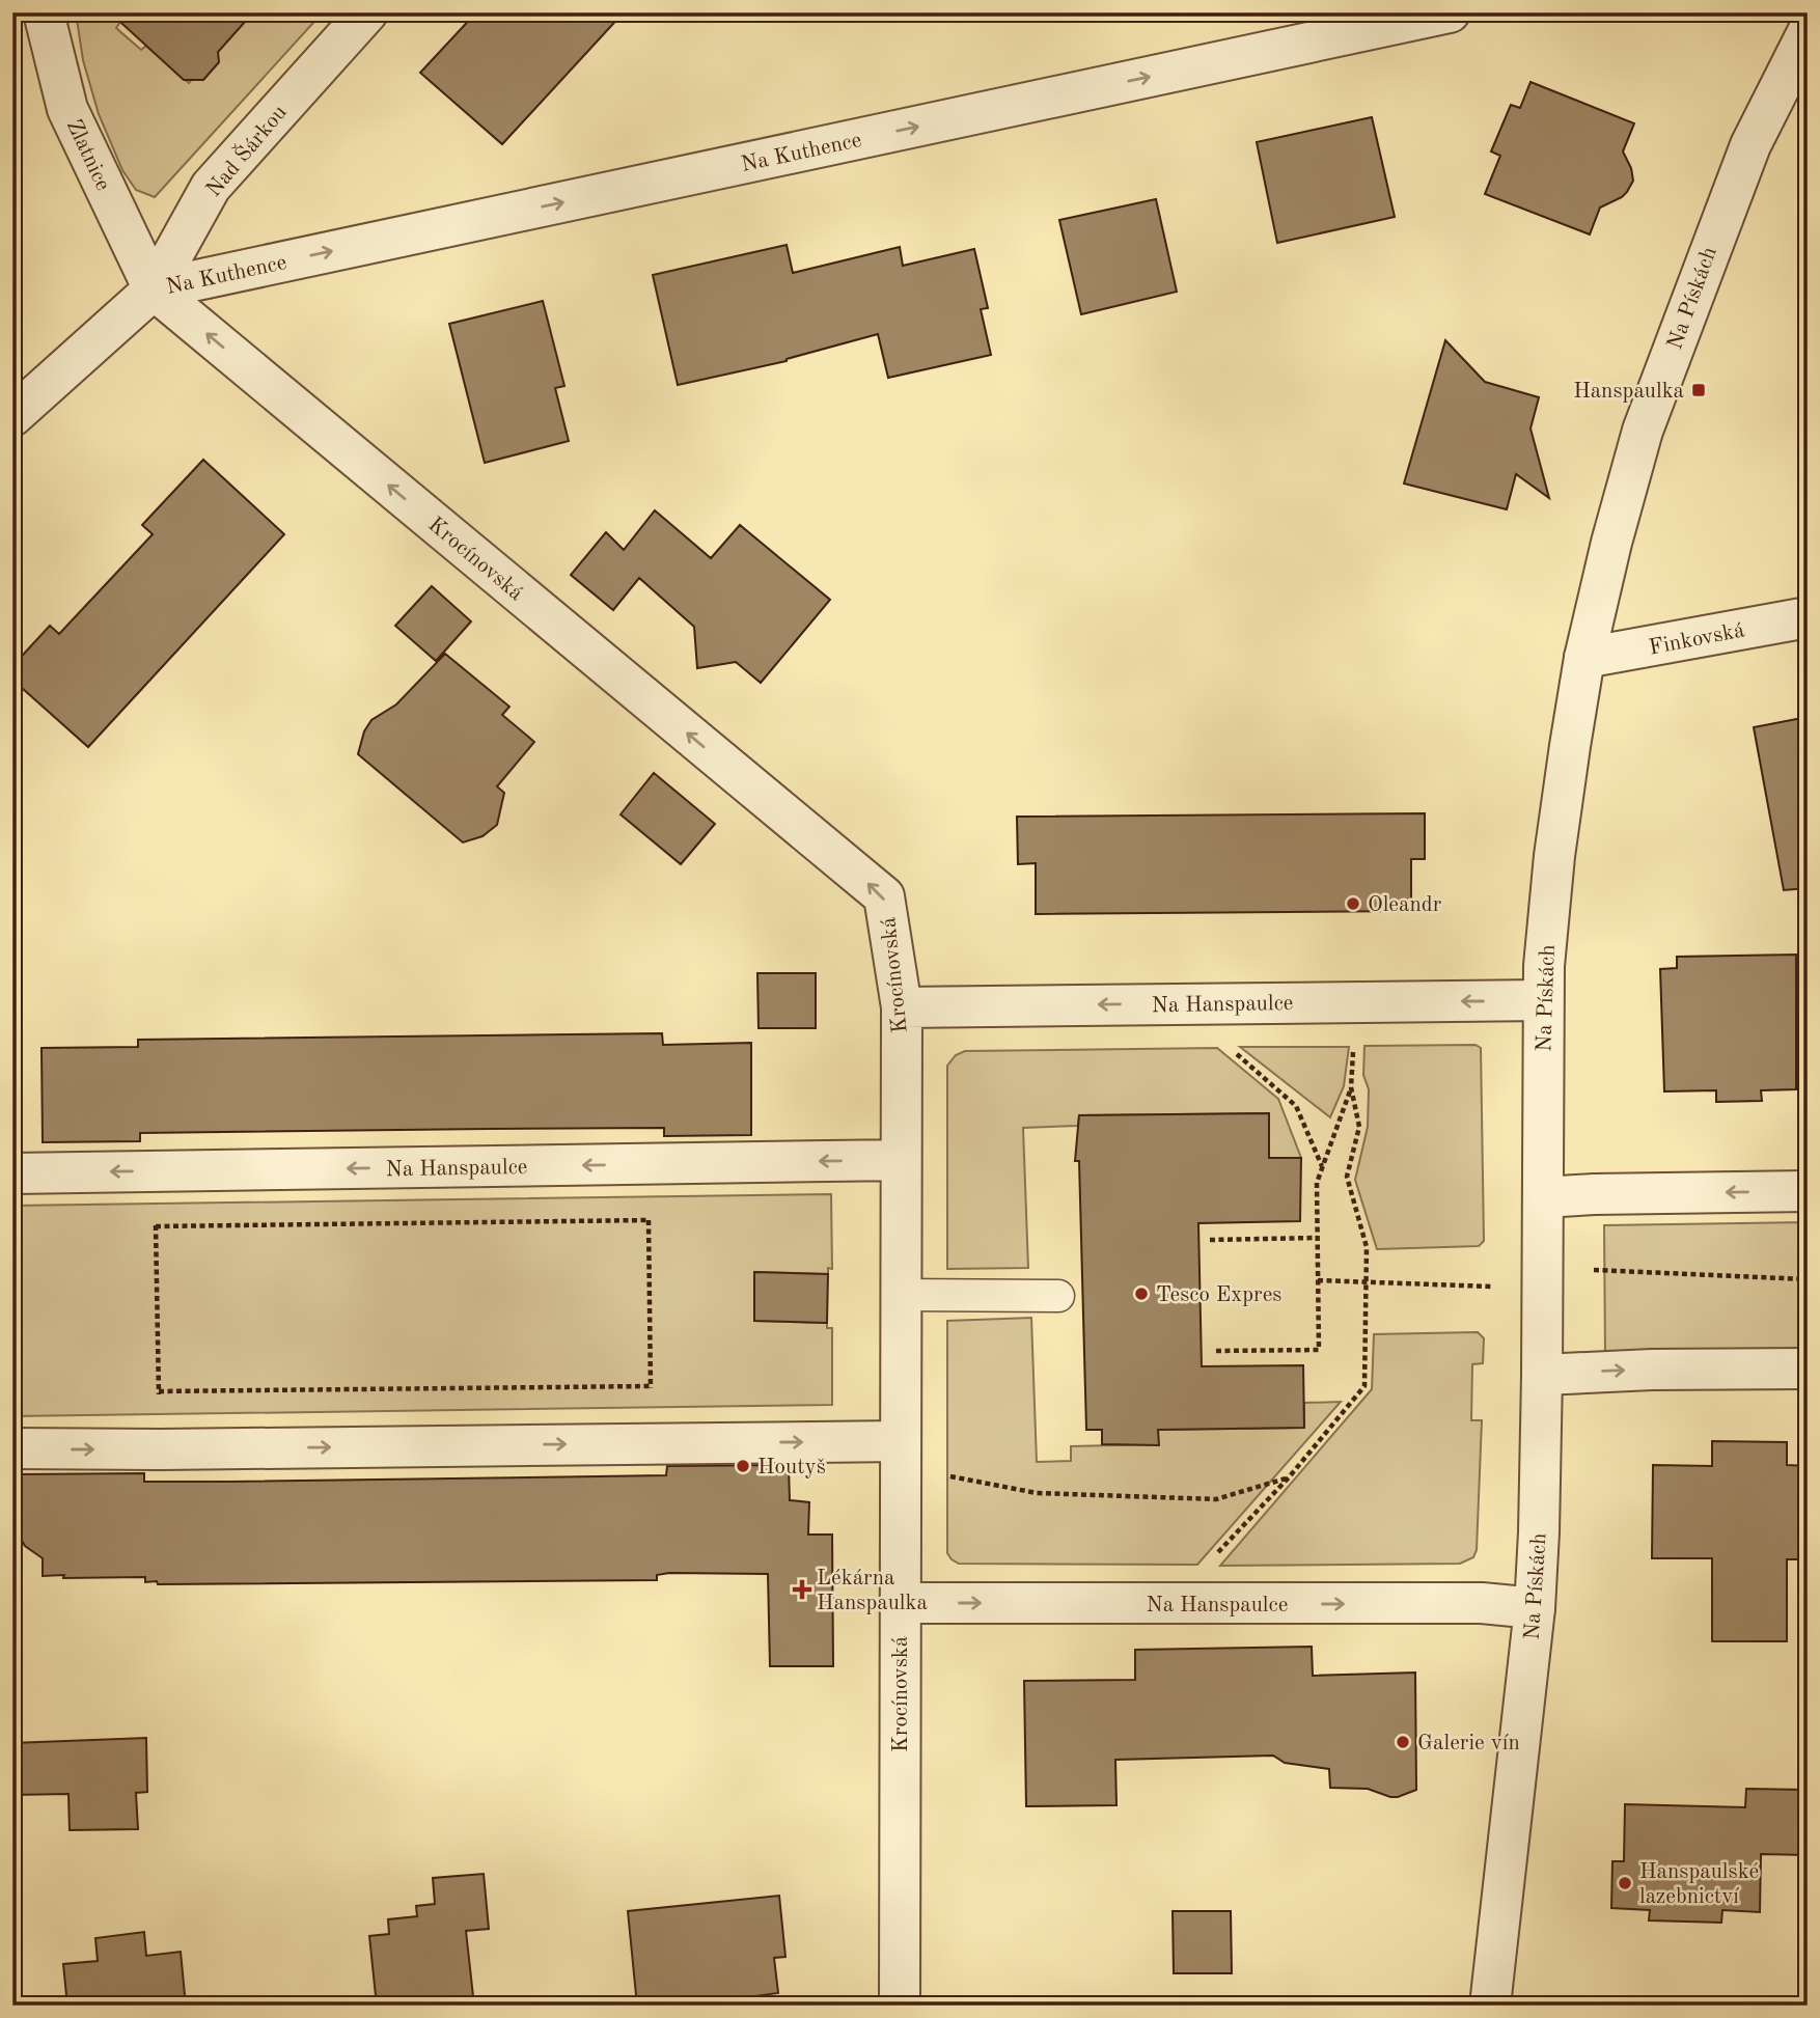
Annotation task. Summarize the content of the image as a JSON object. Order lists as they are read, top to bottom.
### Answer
{
  "streets": {
    "street": [
      "Nad Šárkou",
      "Na Kuthence",
      "Zlatnice",
      "Na Pískách",
      "Krocínovská",
      "Finkovská",
      "Na Hanspaulce"
    ]
  },
  "crossings": [
    ["Nad Šárkou", "Na Kuthence"],
    ["Nad Šárkou", "Zlatnice"],
    ["Nad Šárkou", "Krocínovská"],
    ["Na Kuthence", "Zlatnice"],
    ["Na Kuthence", "Krocínovská"],
    ["Zlatnice", "Krocínovská"],
    ["Na Pískách", "Finkovská"],
    ["Na Pískách", "Na Hanspaulce"],
    ["Krocínovská", "Na Hanspaulce"]
  ],
  "one_way": ["Na Kuthence", "Krocínovská"],
  "places": {
    "transit": ["Hanspaulka"],
    "other": [
      "Oleandr",
      "Tesco Expres",
      "Houtyš",
      "Galerie vín",
      "Hanspaulské lazebnictví"
    ],
    "health": ["Lékárna Hanspaulka"]
  }
}
